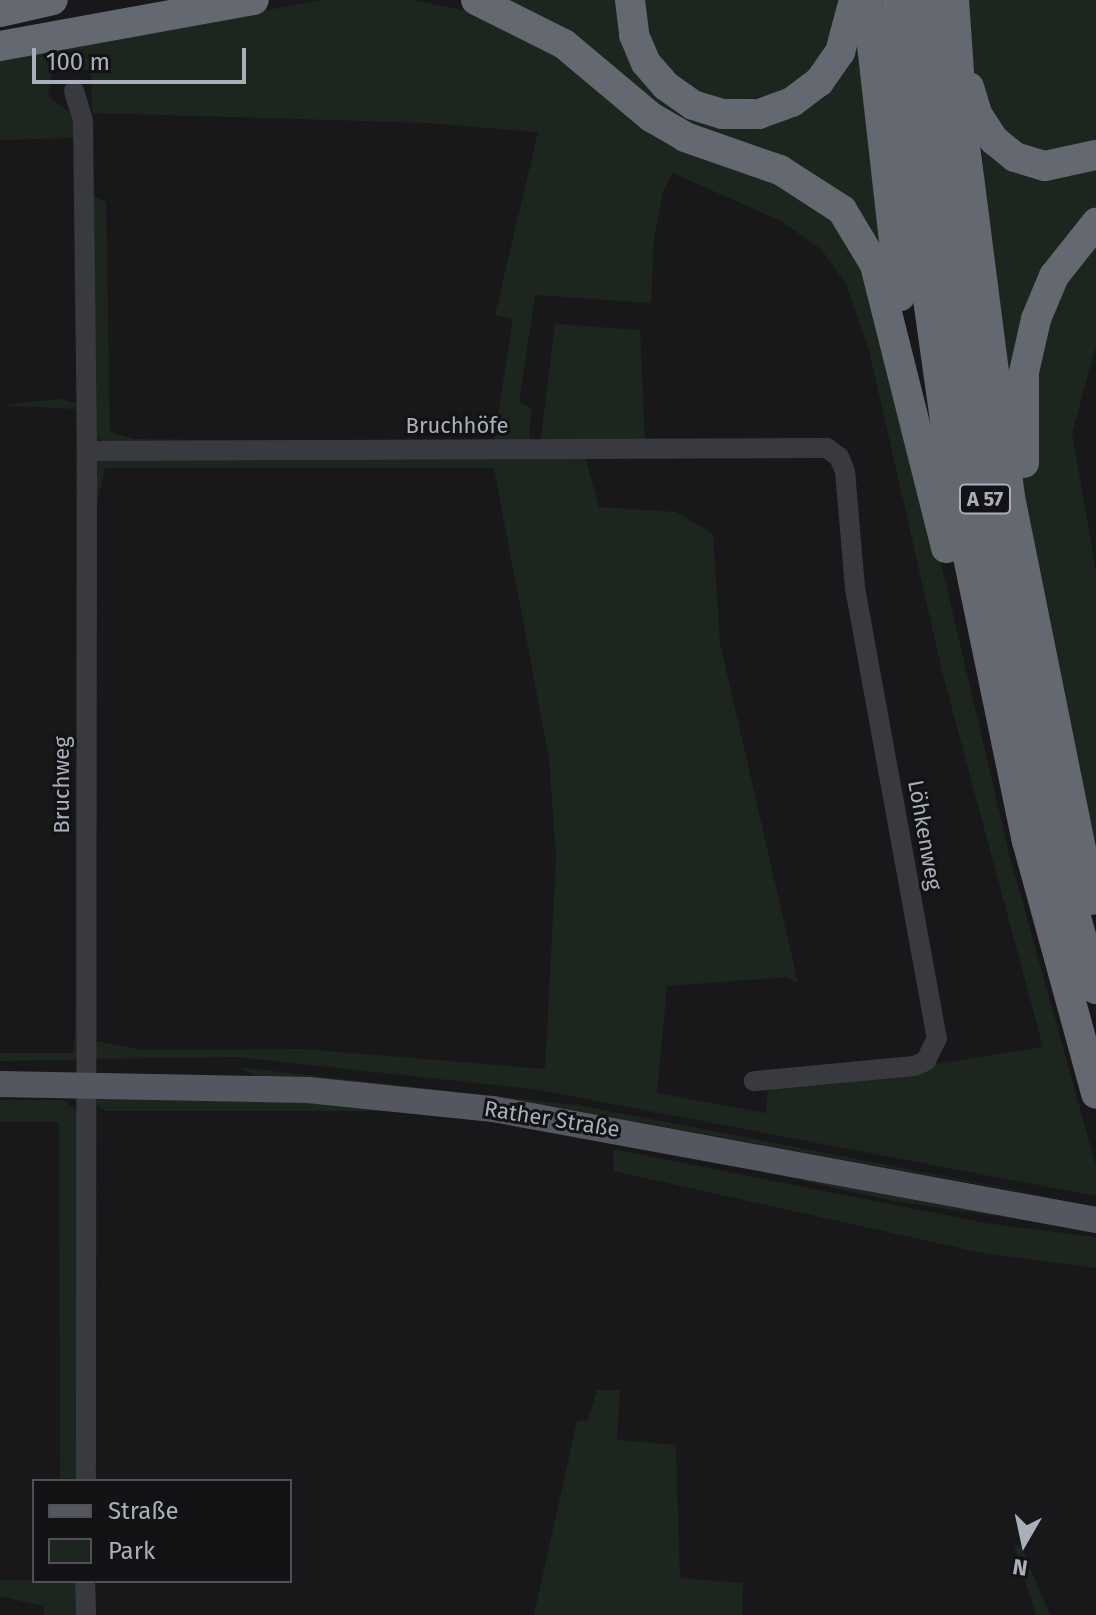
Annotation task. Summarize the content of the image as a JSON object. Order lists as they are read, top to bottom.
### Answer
{
  "streets": {
    "highway": ["A 57"],
    "main road": ["Rather Straße"],
    "street": ["Bruchhöfe", "Bruchweg", "Löhkenweg"]
  },
  "crossings": [
    ["Bruchhöfe", "Bruchweg"],
    ["Bruchhöfe", "Löhkenweg"],
    ["Bruchweg", "Rather Straße"]
  ],
  "legend": ["Straße", "Park"],
  "scale_bar": "100 m",
  "north": "bottom"
}
